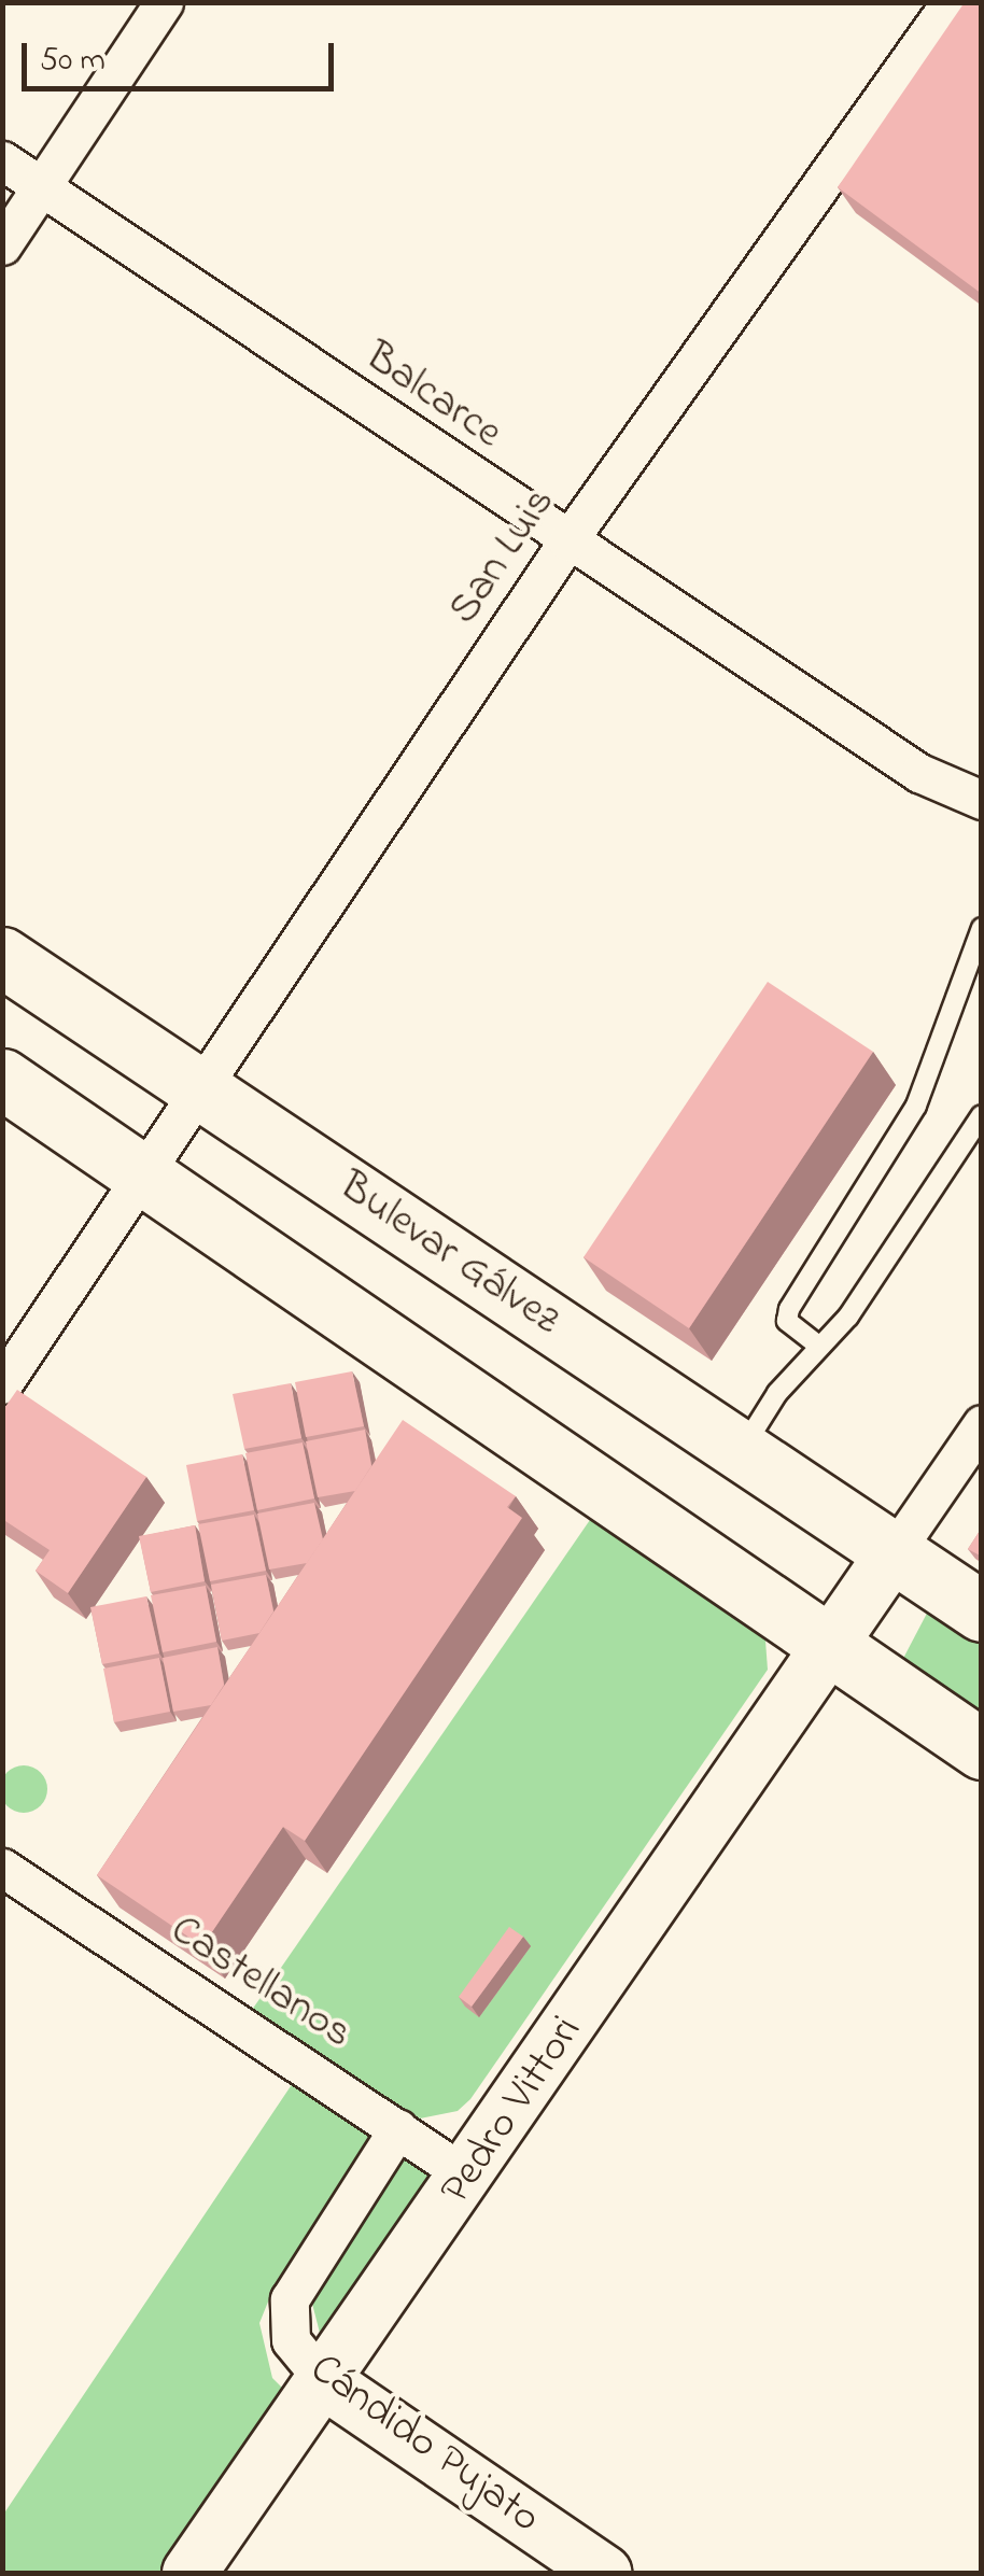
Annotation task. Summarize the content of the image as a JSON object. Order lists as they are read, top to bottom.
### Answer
{
  "streets": {
    "main road": ["Bulevar Gálvez"],
    "street": [
      "Balcarce",
      "San Luis",
      "Castellanos",
      "Pedro Vittori",
      "Cándido Pujato"
    ]
  },
  "crossings": [
    ["Balcarce", "San Luis"],
    ["San Luis", "Bulevar Gálvez"],
    ["Bulevar Gálvez", "Pedro Vittori"],
    ["Castellanos", "Pedro Vittori"],
    ["Castellanos", "Cándido Pujato"],
    ["Pedro Vittori", "Cándido Pujato"]
  ],
  "scale_bar": "50 m"
}
